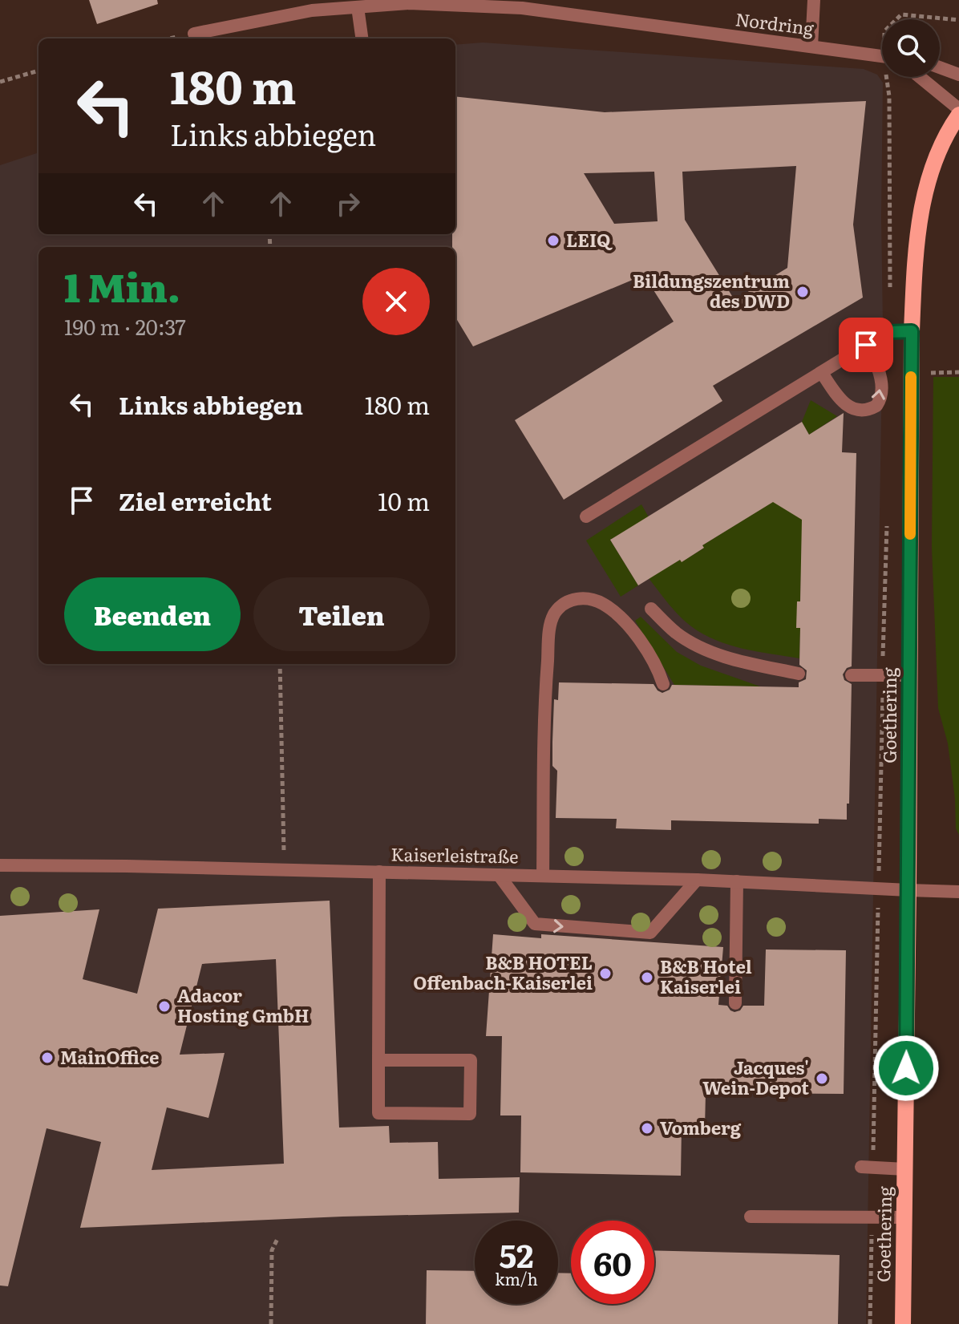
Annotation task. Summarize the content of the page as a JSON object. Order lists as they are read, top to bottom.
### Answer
{
  "streets": {
    "main road": ["Goethering"],
    "street": ["Nordring", "Kaiserleistraße"]
  },
  "crossings": [
    ["Goethering", "Kaiserleistraße"]
  ],
  "places": [
    "LEIQ",
    "Bildungszentrum des DWD",
    "B&B HOTEL Offenbach-Kaiserlei",
    "B&B Hotel Kaiserlei",
    "Adacor Hosting GmbH",
    "MainOffice",
    "Jacques' Wein-Depot",
    "Vomberg"
  ],
  "page": {
    "turn": ["180 m", "Links abbiegen"],
    "heading": ["1 Min.", "190 m · 20:37"],
    "list": [
      {
        "name": "Links abbiegen",
        "value": "180 m"
      },
      {
        "name": "Ziel erreicht",
        "value": "10 m"
      }
    ],
    "buttons": ["Beenden", "Teilen"],
    "speed": "52 km/h",
    "limit": "60"
  }
}
